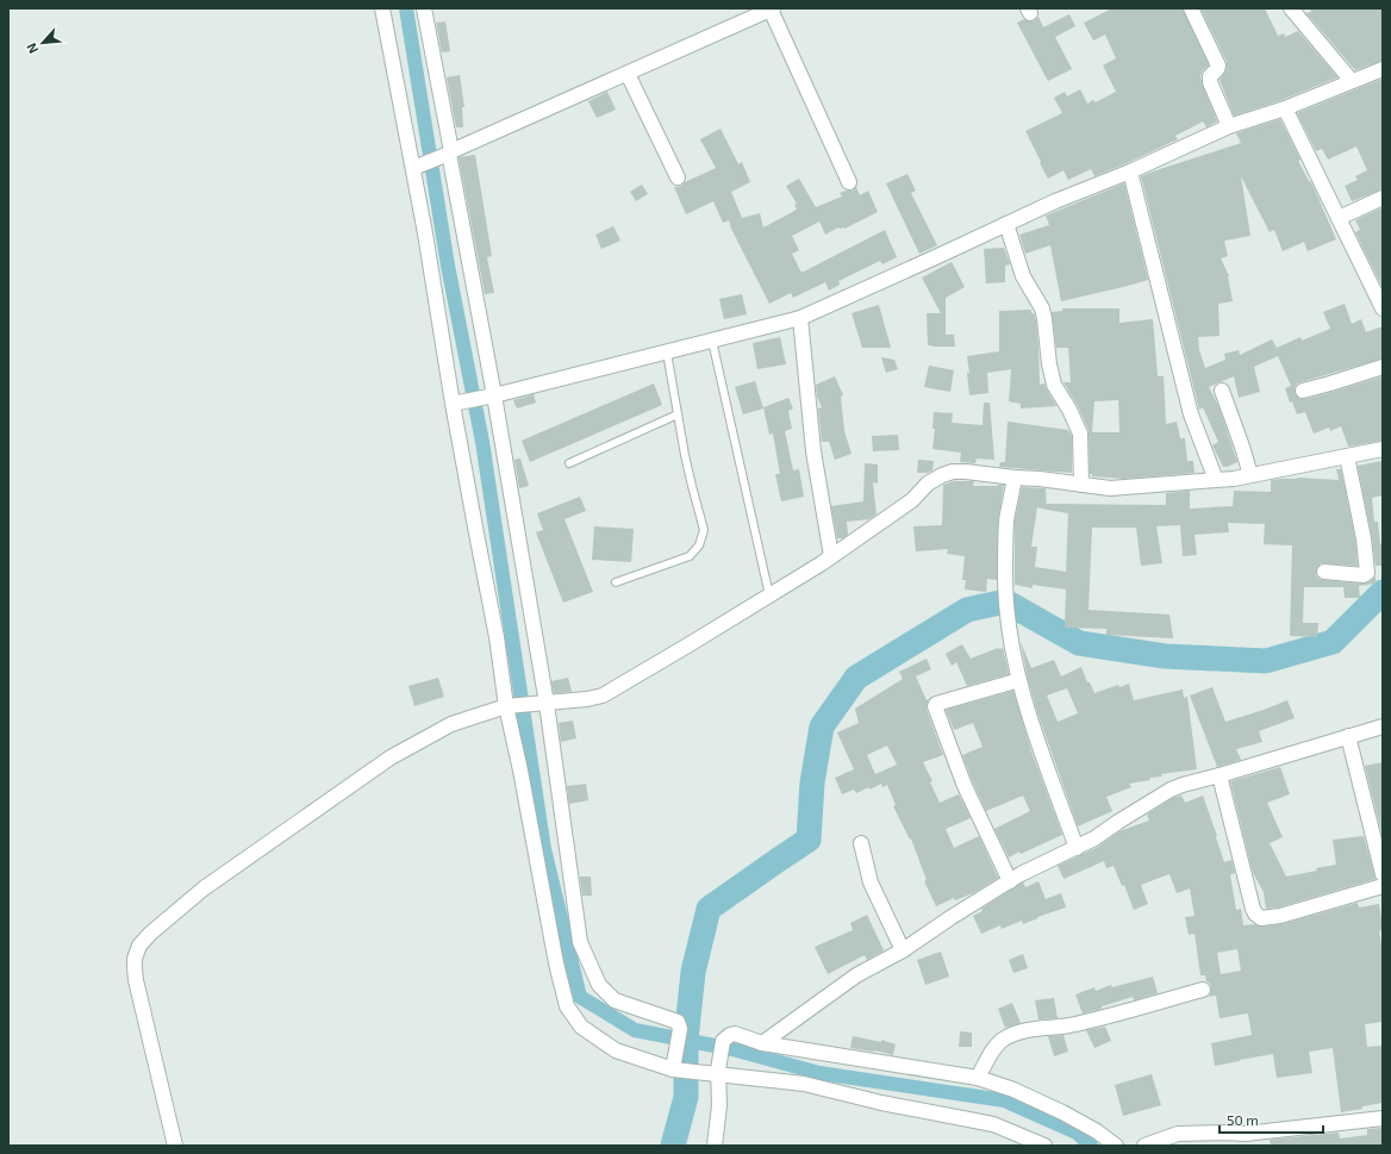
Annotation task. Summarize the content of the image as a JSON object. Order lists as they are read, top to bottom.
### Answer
{
  "scale_bar": "50 m",
  "north": "bottom left"
}
